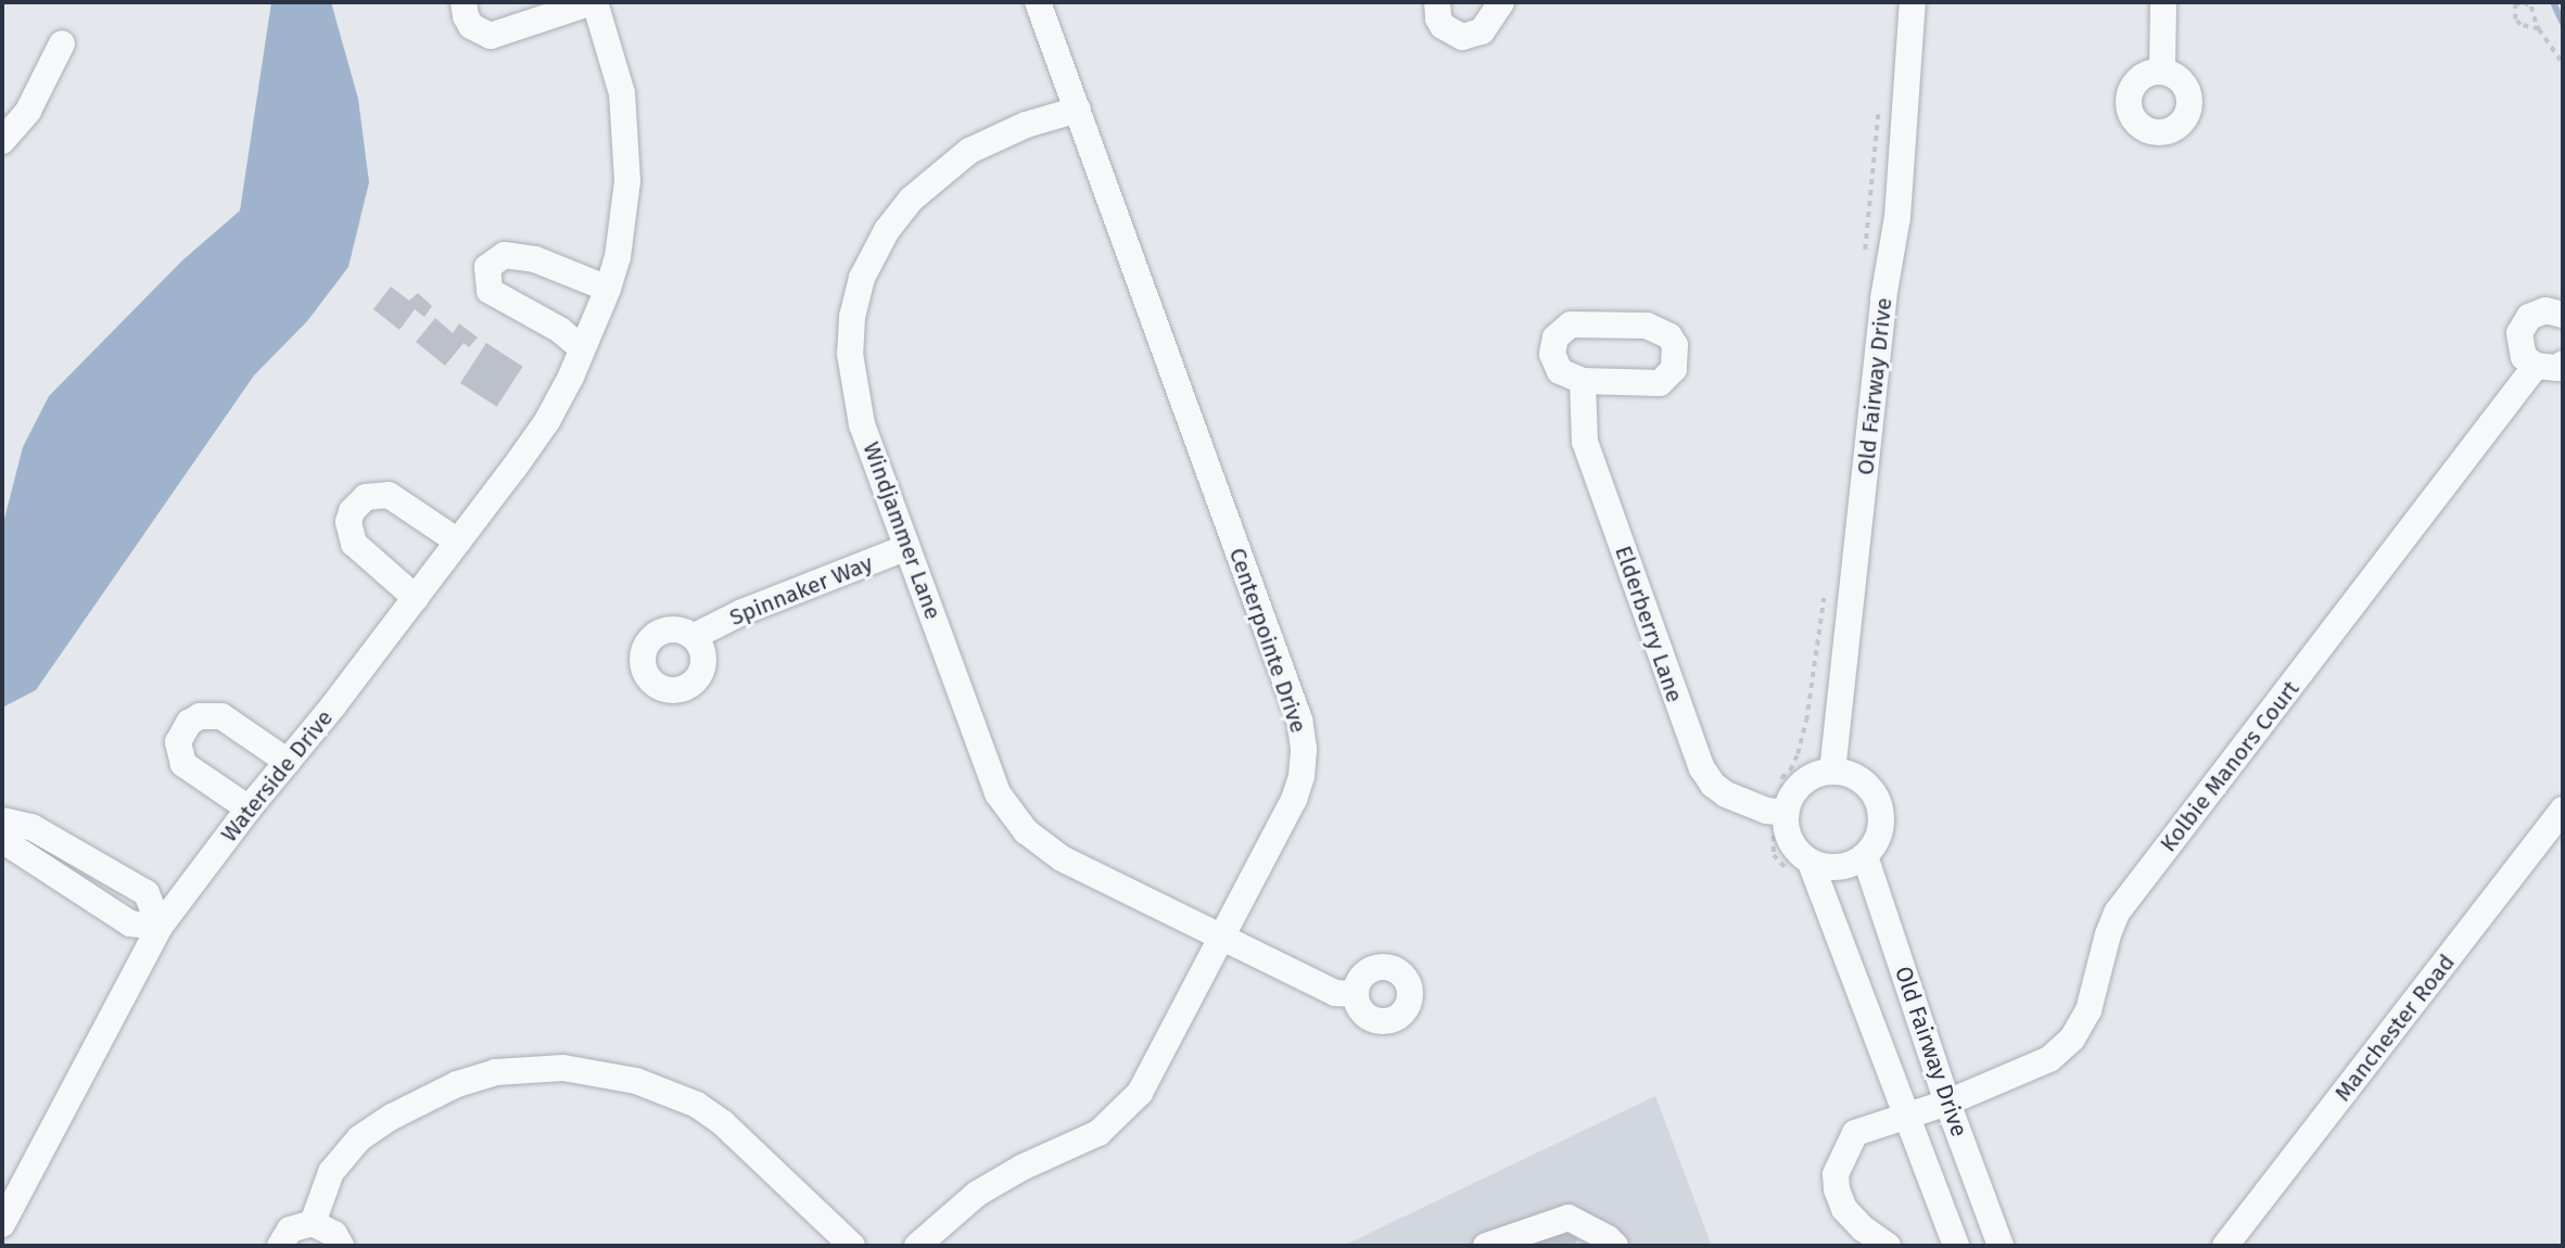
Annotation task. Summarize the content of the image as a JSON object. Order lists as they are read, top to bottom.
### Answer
{
  "streets": {
    "street": [
      "Old Fairway Drive",
      "Windjammer Lane",
      "Spinnaker Way",
      "Elderberry Lane",
      "Centerpointe Drive",
      "Kolbie Manors Court",
      "Waterside Drive",
      "Manchester Road"
    ]
  },
  "crossings": [
    ["Old Fairway Drive", "Elderberry Lane"],
    ["Old Fairway Drive", "Kolbie Manors Court"],
    ["Windjammer Lane", "Spinnaker Way"],
    ["Windjammer Lane", "Centerpointe Drive"]
  ]
}
